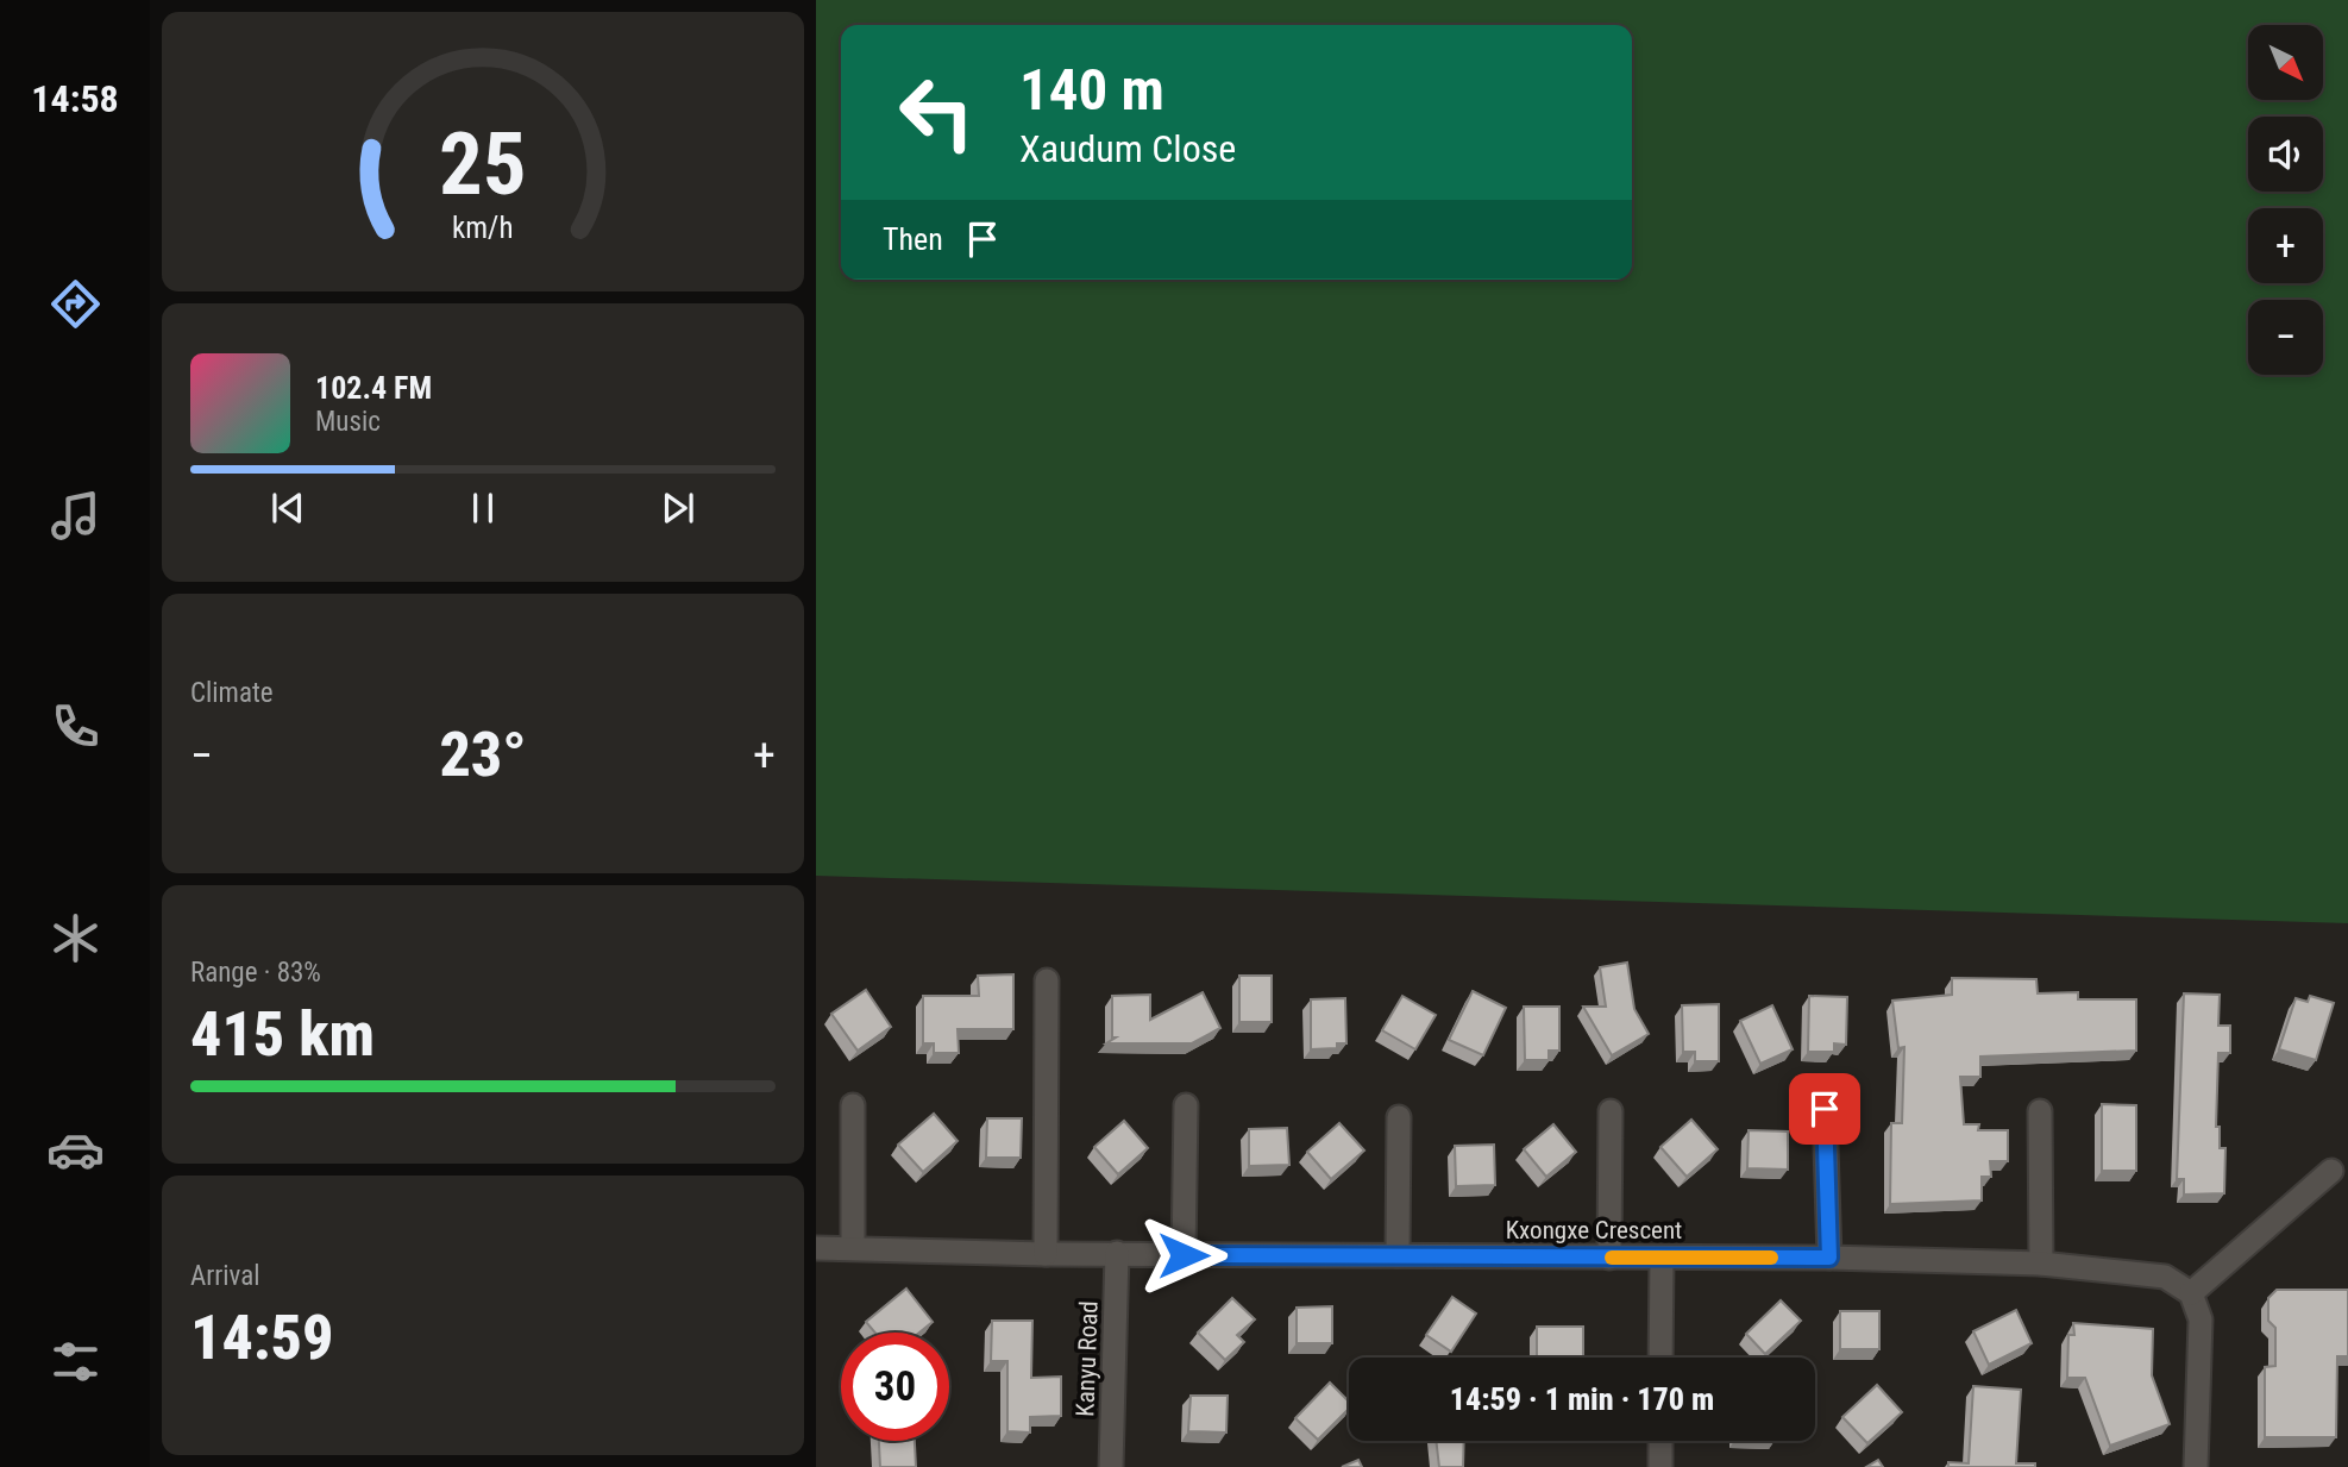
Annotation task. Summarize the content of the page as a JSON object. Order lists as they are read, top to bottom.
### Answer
{
  "streets": {
    "street": ["Kxongxe Crescent", "Kanyu Road"]
  },
  "crossings": [
    ["Kxongxe Crescent", "Kanyu Road"]
  ],
  "north": "bottom right",
  "page": {
    "tabs": "14:58",
    "map_buttons": ["+", "−"],
    "turn": ["140 m", "Xaudum Close"],
    "then": "Then",
    "song": ["102.4 FM", "Music"],
    "tile": [
      "Climate",
      ["Range · 83%", "415 km"],
      ["Arrival", "14:59"]
    ],
    "heat": ["−", "23°", "+"],
    "limit": "30",
    "trip": "14:59 · 1 min · 170 m",
    "gauge": ["25", "km/h"]
  }
}
